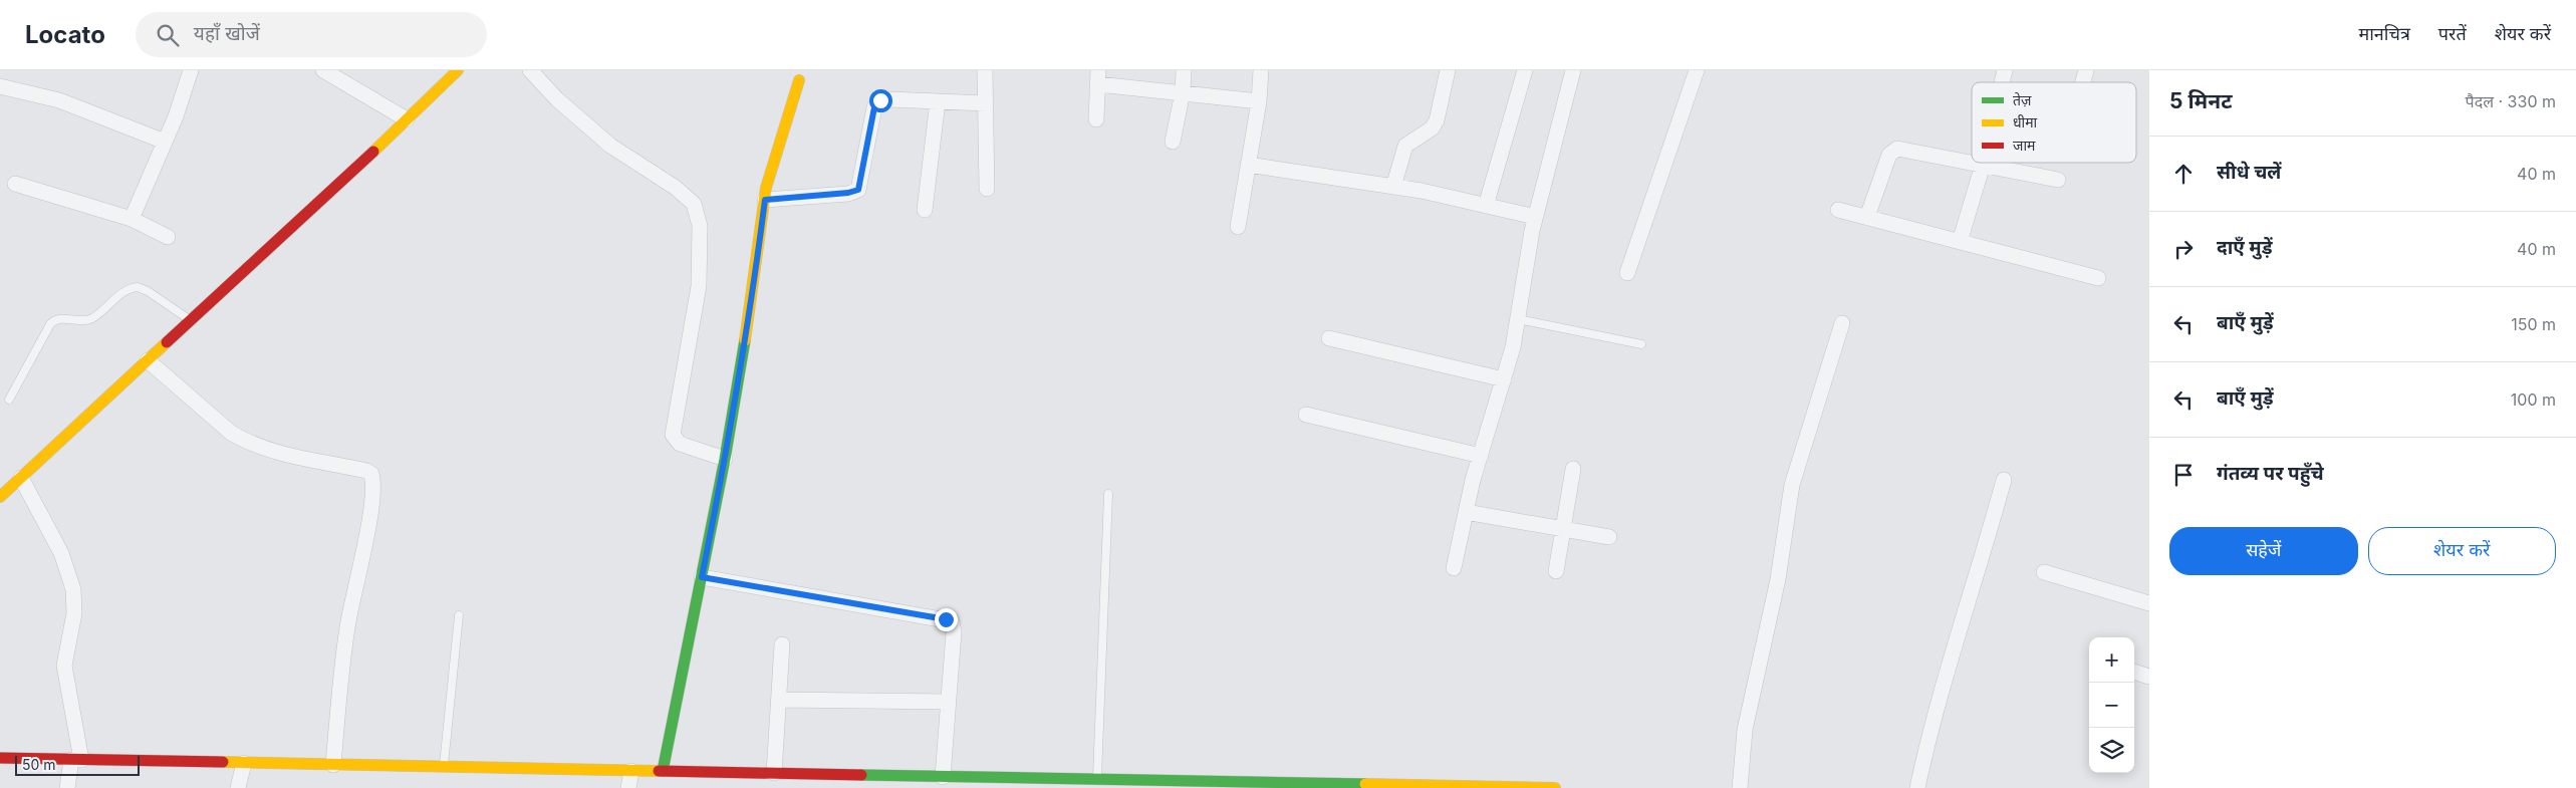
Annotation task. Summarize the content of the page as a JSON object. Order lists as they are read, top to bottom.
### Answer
{
  "legend": ["तेज़", "धीमा", "जाम"],
  "scale_bar": "50 m",
  "page": {
    "header": "Locato",
    "search": "यहाँ खोजें",
    "nav": ["मानचित्र", "परतें", "शेयर करें"],
    "heading": ["5 मिनट", "पैदल · 330 m"],
    "list": [
      ["सीधे चलें", "40 m"],
      ["दाएँ मुड़ें", "40 m"],
      ["बाएँ मुड़ें", "150 m"],
      ["बाएँ मुड़ें", "100 m"],
      "गंतव्य पर पहुँचे"
    ],
    "buttons": ["सहेजें", "शेयर करें"],
    "map_buttons": ["+", "−"],
    "scale": "50 m"
  }
}
